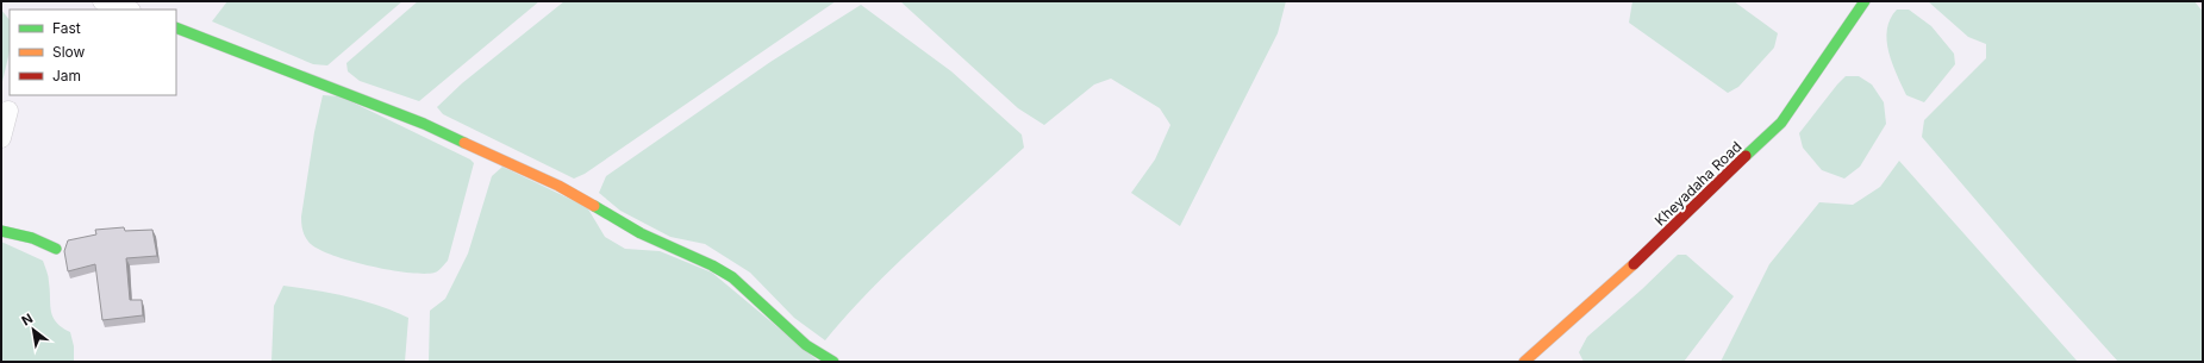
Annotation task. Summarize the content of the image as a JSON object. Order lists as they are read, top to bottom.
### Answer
{
  "streets": {
    "street": ["Kheyadaha Road"]
  },
  "legend": ["Fast", "Slow", "Jam"],
  "north": "top left"
}
